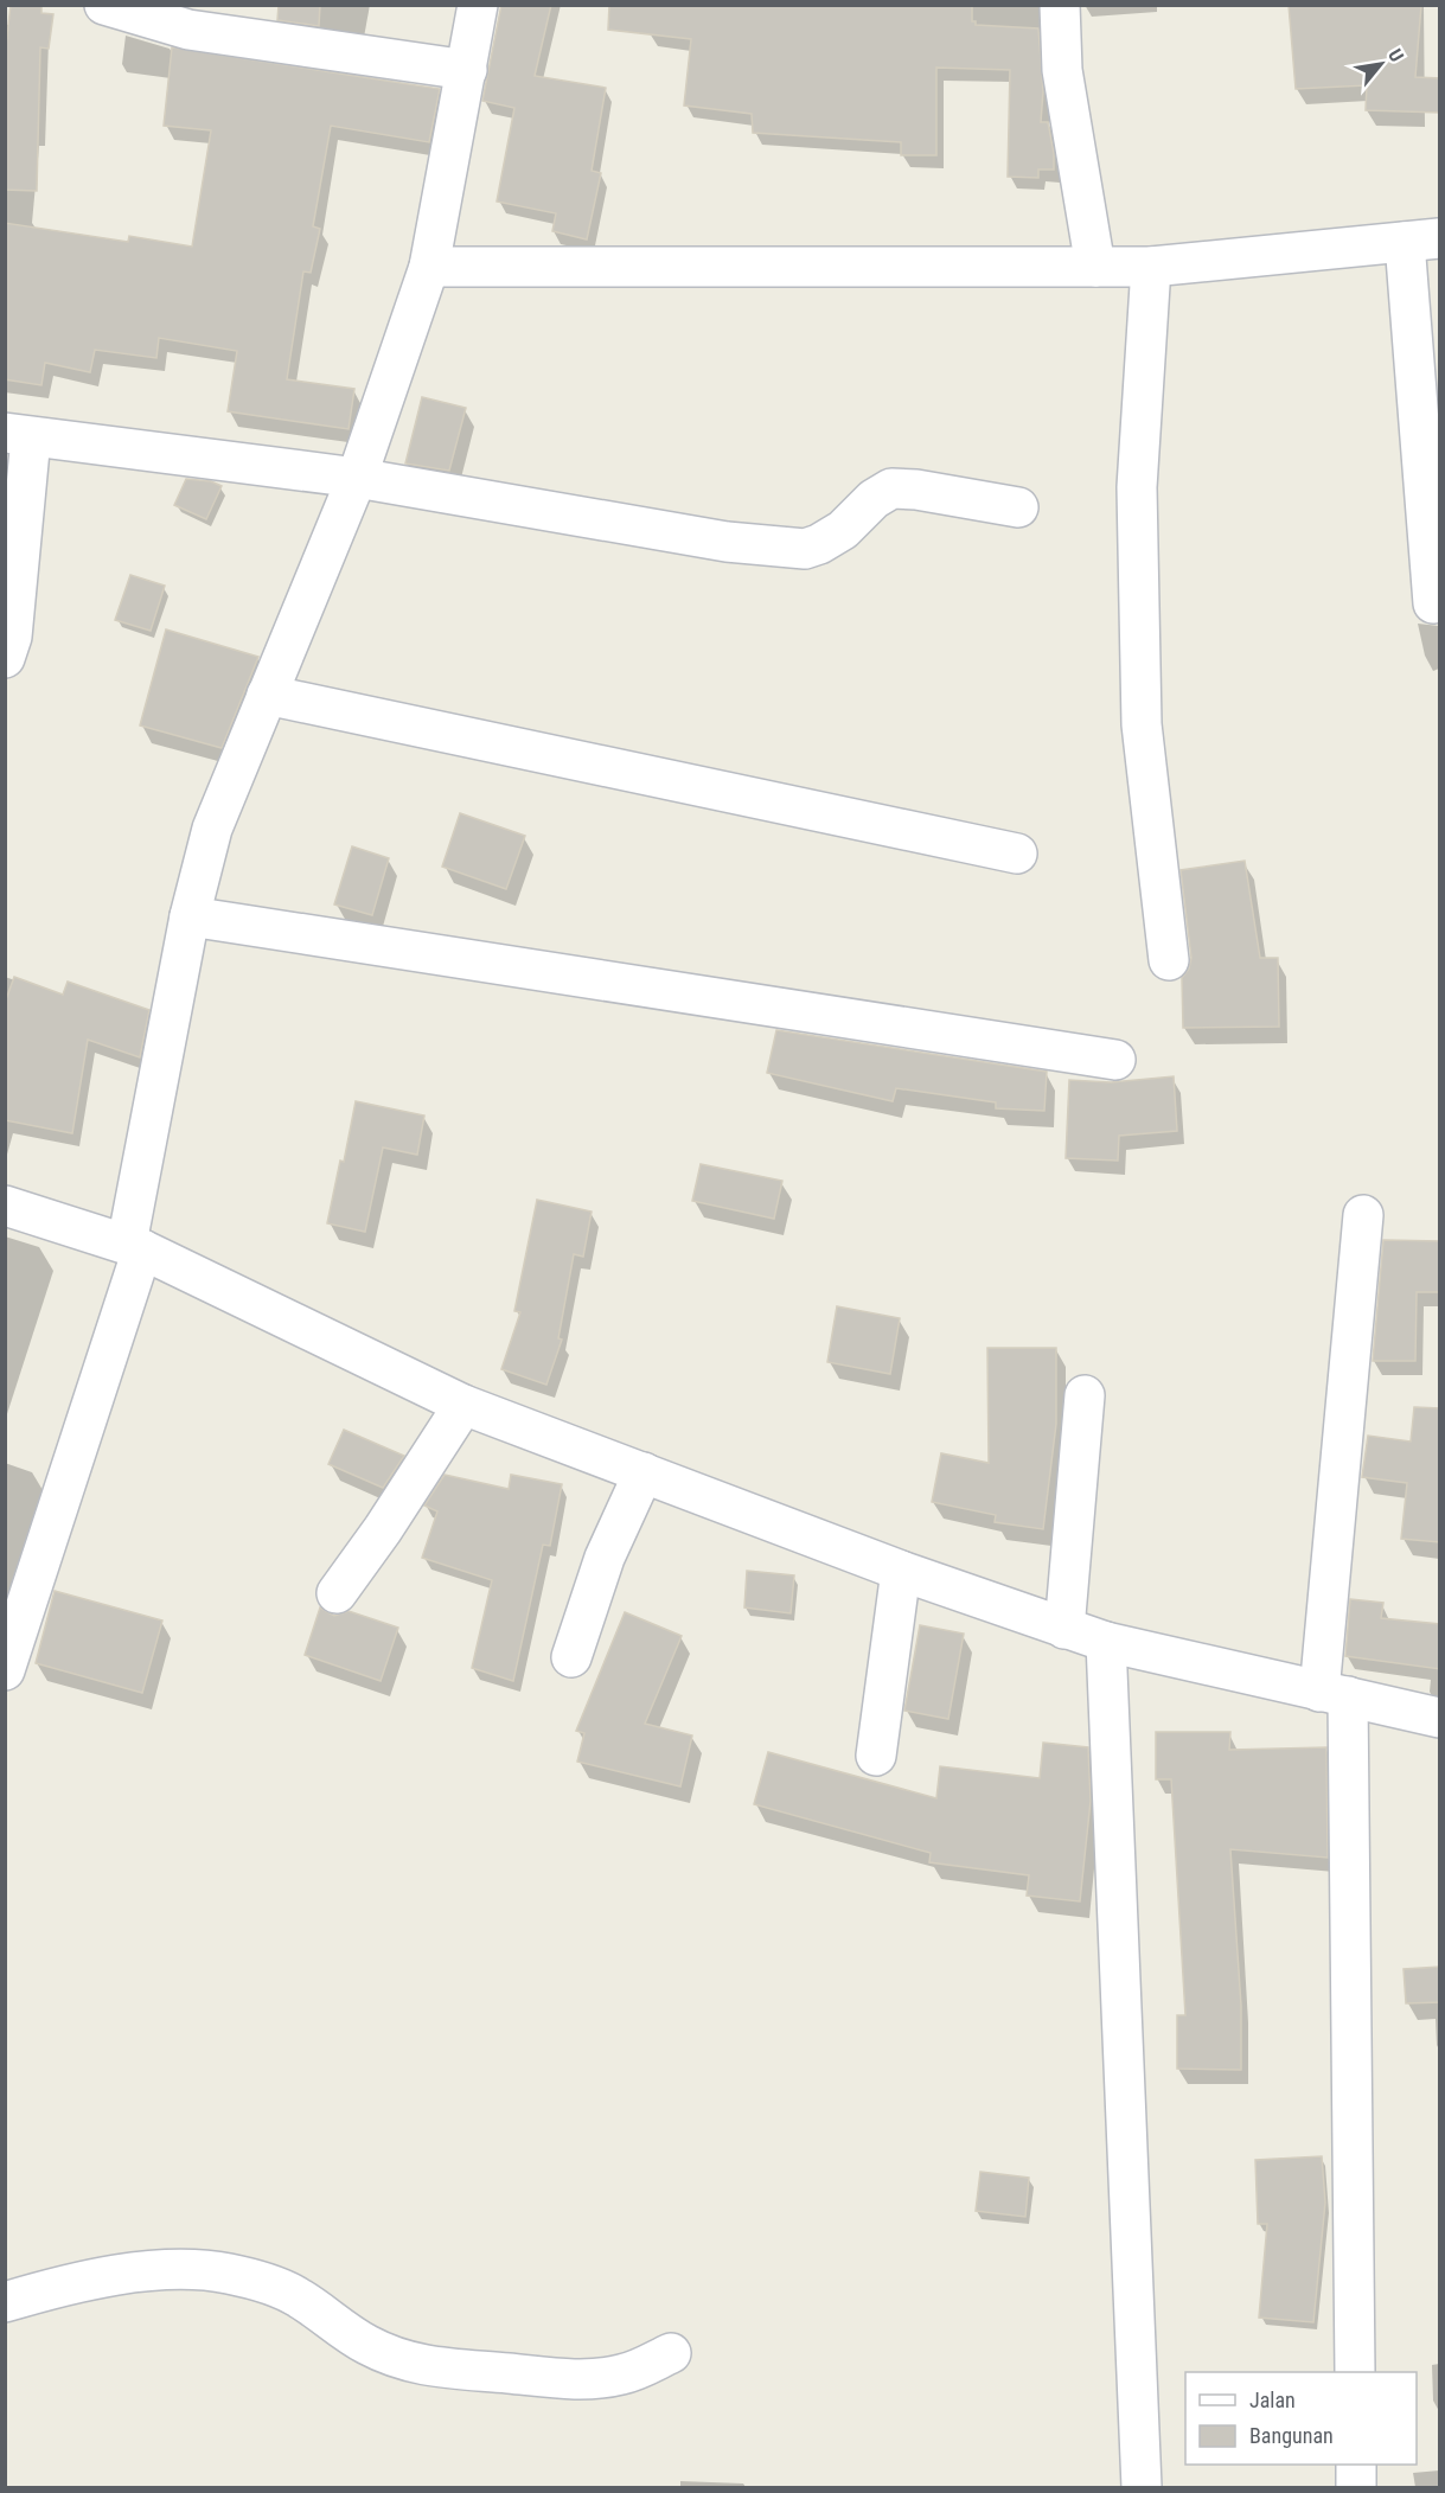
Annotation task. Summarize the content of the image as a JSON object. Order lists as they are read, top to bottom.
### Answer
{
  "legend": ["Jalan", "Bangunan"],
  "north": "top right"
}
